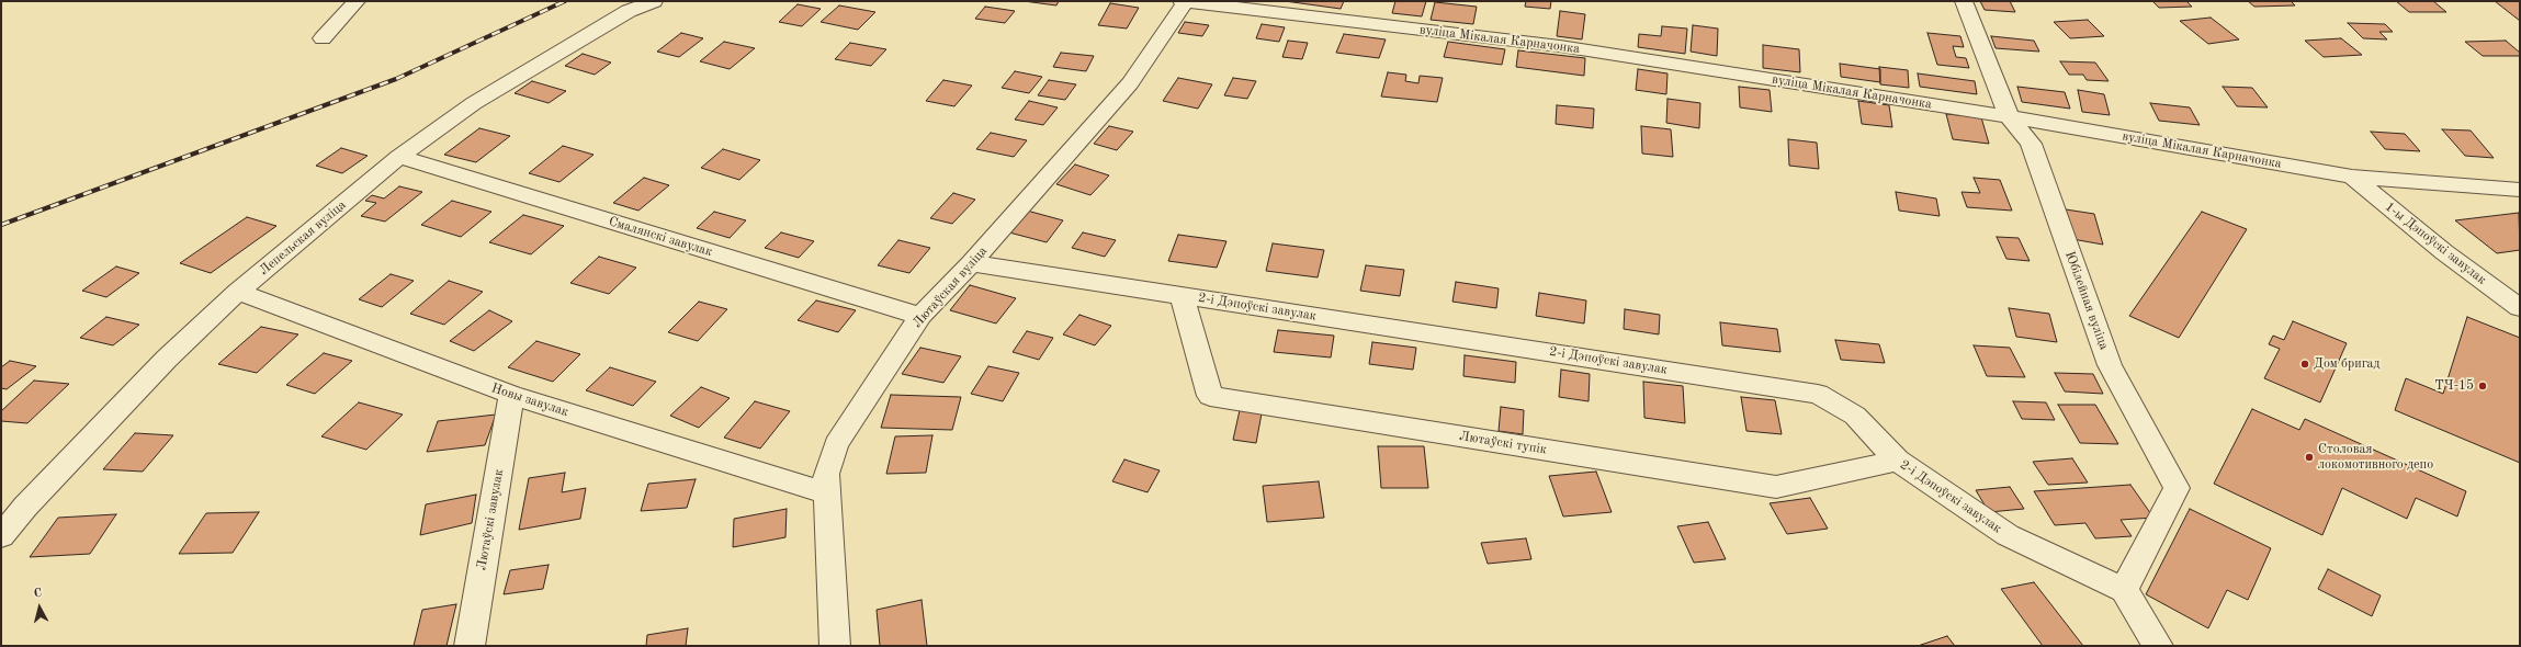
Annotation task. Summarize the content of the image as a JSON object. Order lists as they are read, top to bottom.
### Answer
{
  "streets": {
    "street": [
      "вуліца Мікалая Карначонка",
      "Смалянскі завулак",
      "Лепельская вуліца",
      "1-ы Дэпоўскі завулак",
      "Лютаўская вуліца",
      "Юбілейная вуліца",
      "2-і Дэпоўскі завулак",
      "Новы завулак",
      "Лютаўскі тупік",
      "Лютаўскі завулак"
    ]
  },
  "crossings": [
    ["вуліца Мікалая Карначонка", "1-ы Дэпоўскі завулак"],
    ["вуліца Мікалая Карначонка", "Лютаўская вуліца"],
    ["вуліца Мікалая Карначонка", "Юбілейная вуліца"],
    ["Смалянскі завулак", "Лепельская вуліца"],
    ["Смалянскі завулак", "Лютаўская вуліца"],
    ["Лепельская вуліца", "Новы завулак"],
    ["Лютаўская вуліца", "2-і Дэпоўскі завулак"],
    ["Лютаўская вуліца", "Новы завулак"],
    ["Юбілейная вуліца", "2-і Дэпоўскі завулак"],
    ["2-і Дэпоўскі завулак", "Лютаўскі тупік"],
    ["Новы завулак", "Лютаўскі завулак"]
  ],
  "places": ["Дом бригад", "ТЧ-15", "Столовая локомотивного депо"],
  "north": "top"
}
